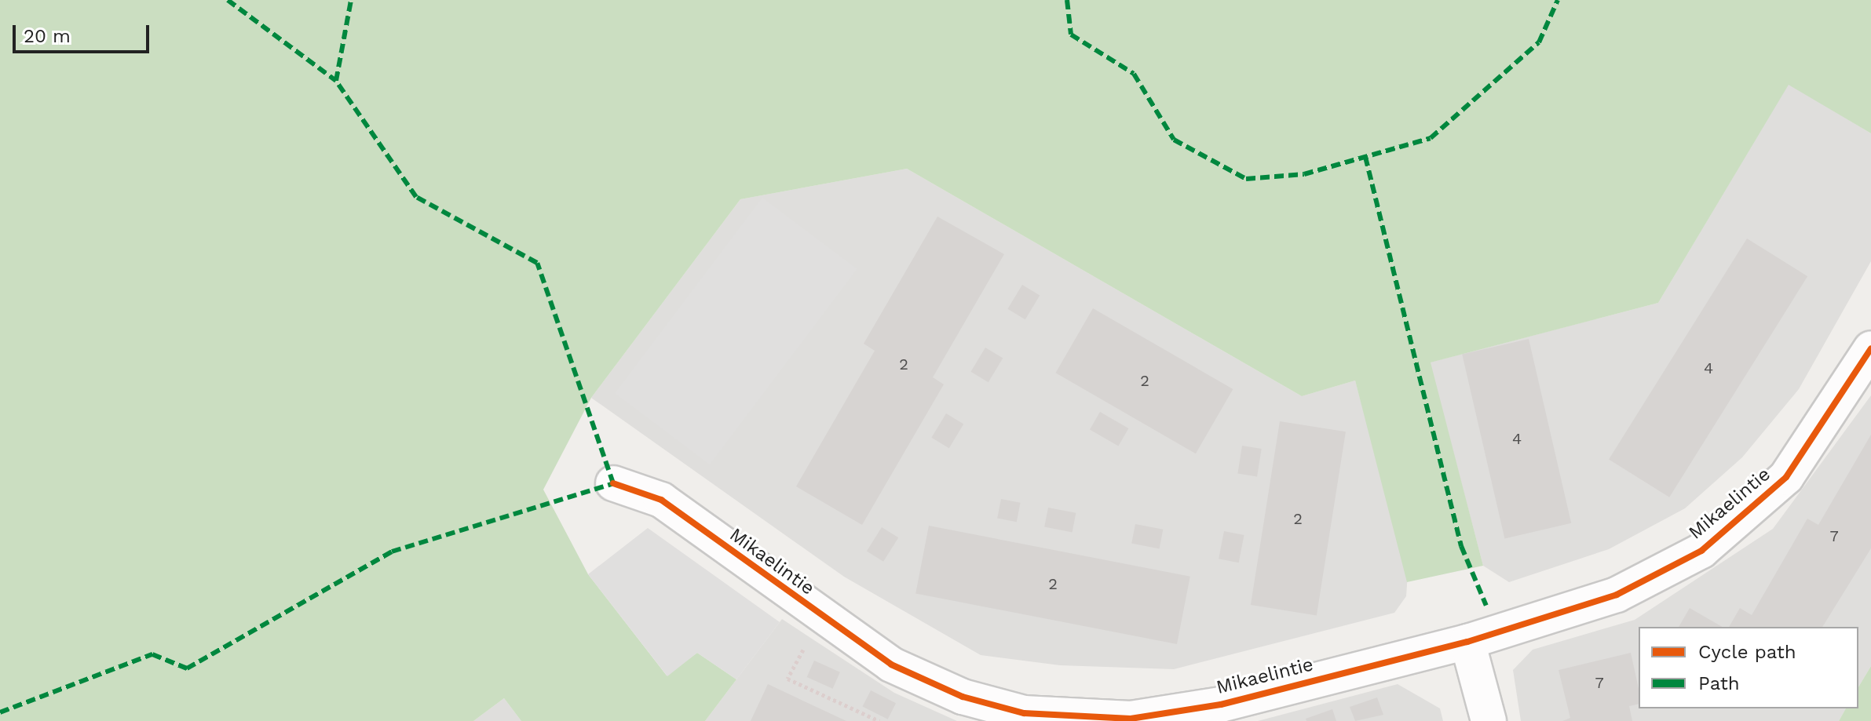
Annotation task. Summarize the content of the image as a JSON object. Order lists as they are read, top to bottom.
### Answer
{
  "streets": {
    "street": ["Mikaelintie"]
  },
  "house_numbers": [
    "2",
    "4",
    "2",
    "4",
    "2",
    "7",
    "2",
    "7"
  ],
  "legend": ["Cycle path", "Path"],
  "scale_bar": "20 m"
}
